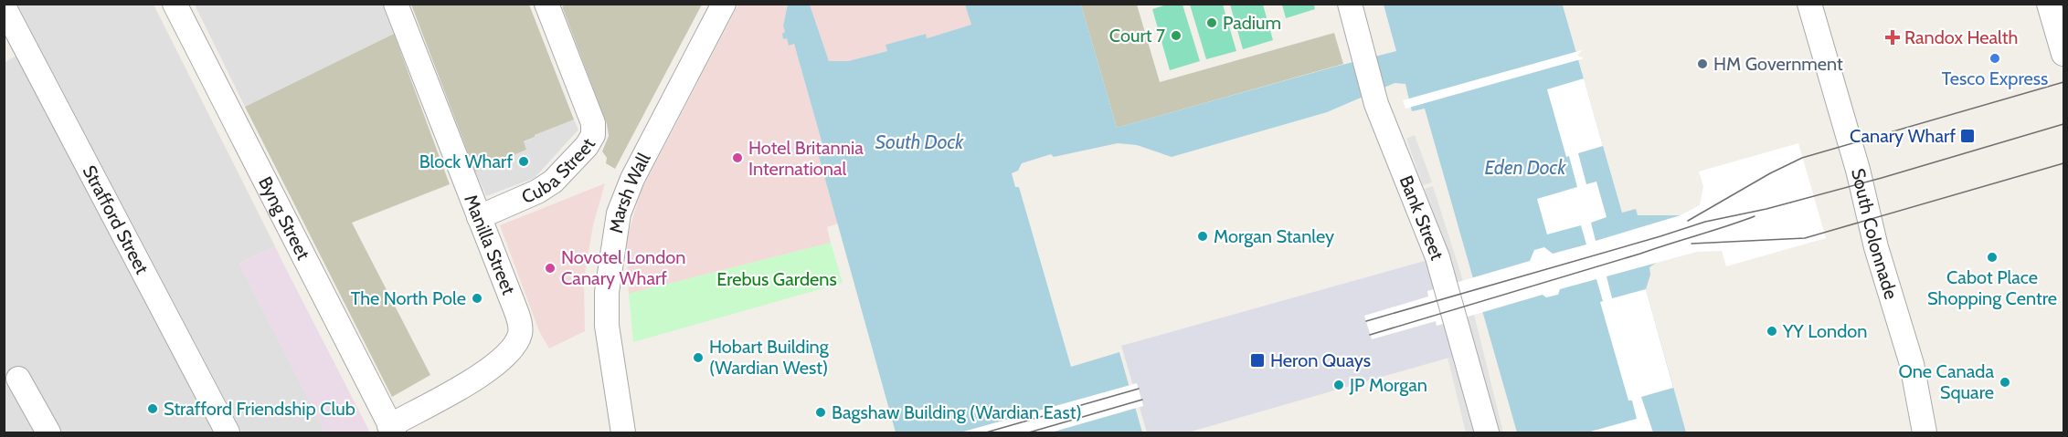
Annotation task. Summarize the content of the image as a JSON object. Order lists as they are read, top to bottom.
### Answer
{
  "streets": {
    "street": [
      "Cuba Street",
      "Marsh Wall",
      "Bank Street",
      "Byng Street",
      "Strafford Street",
      "South Colonnade",
      "Manilla Street"
    ]
  },
  "crossings": [
    ["Cuba Street", "Manilla Street"],
    ["Byng Street", "Manilla Street"]
  ],
  "water": ["South Dock", "Eden Dock"],
  "parks": ["Erebus Gardens"],
  "places": {
    "other": [
      "Padium",
      "Court 7",
      "Tesco Express",
      "HM Government",
      "Hotel Britannia International",
      "Block Wharf",
      "Morgan Stanley",
      "Cabot Place Shopping Centre",
      "Novotel London Canary Wharf",
      "The North Pole",
      "YY London",
      "Hobart Building (Wardian West)",
      "One Canada Square",
      "JP Morgan",
      "Strafford Friendship Club",
      "Bagshaw Building (Wardian East)"
    ],
    "health": ["Randox Health"],
    "transit": ["Canary Wharf", "Heron Quays"]
  }
}
